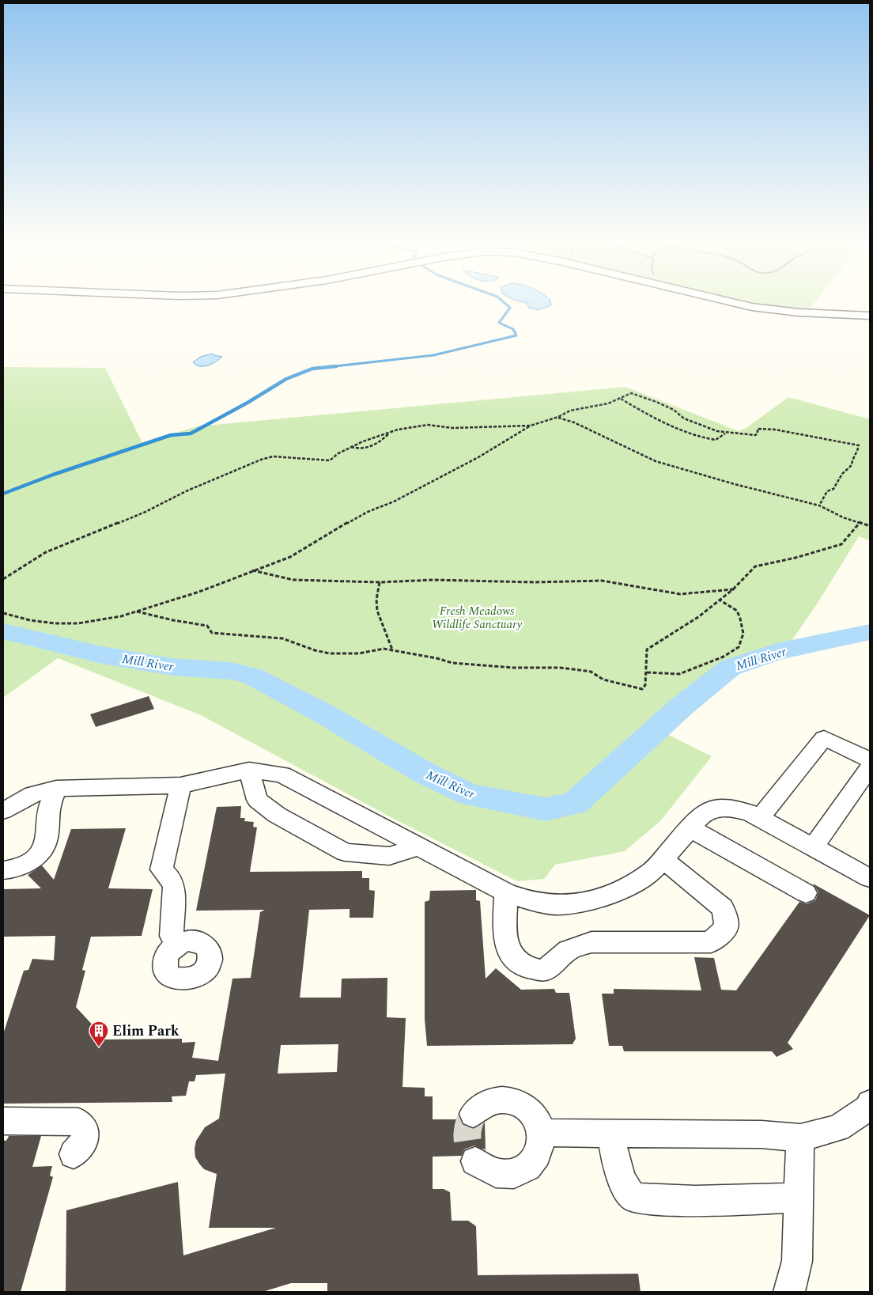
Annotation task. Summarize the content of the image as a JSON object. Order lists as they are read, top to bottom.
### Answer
{
  "water": ["Mill River"],
  "parks": ["Fresh Meadows Wildlife Sanctuary"],
  "places": {
    "building": ["Elim Park"]
  }
}
